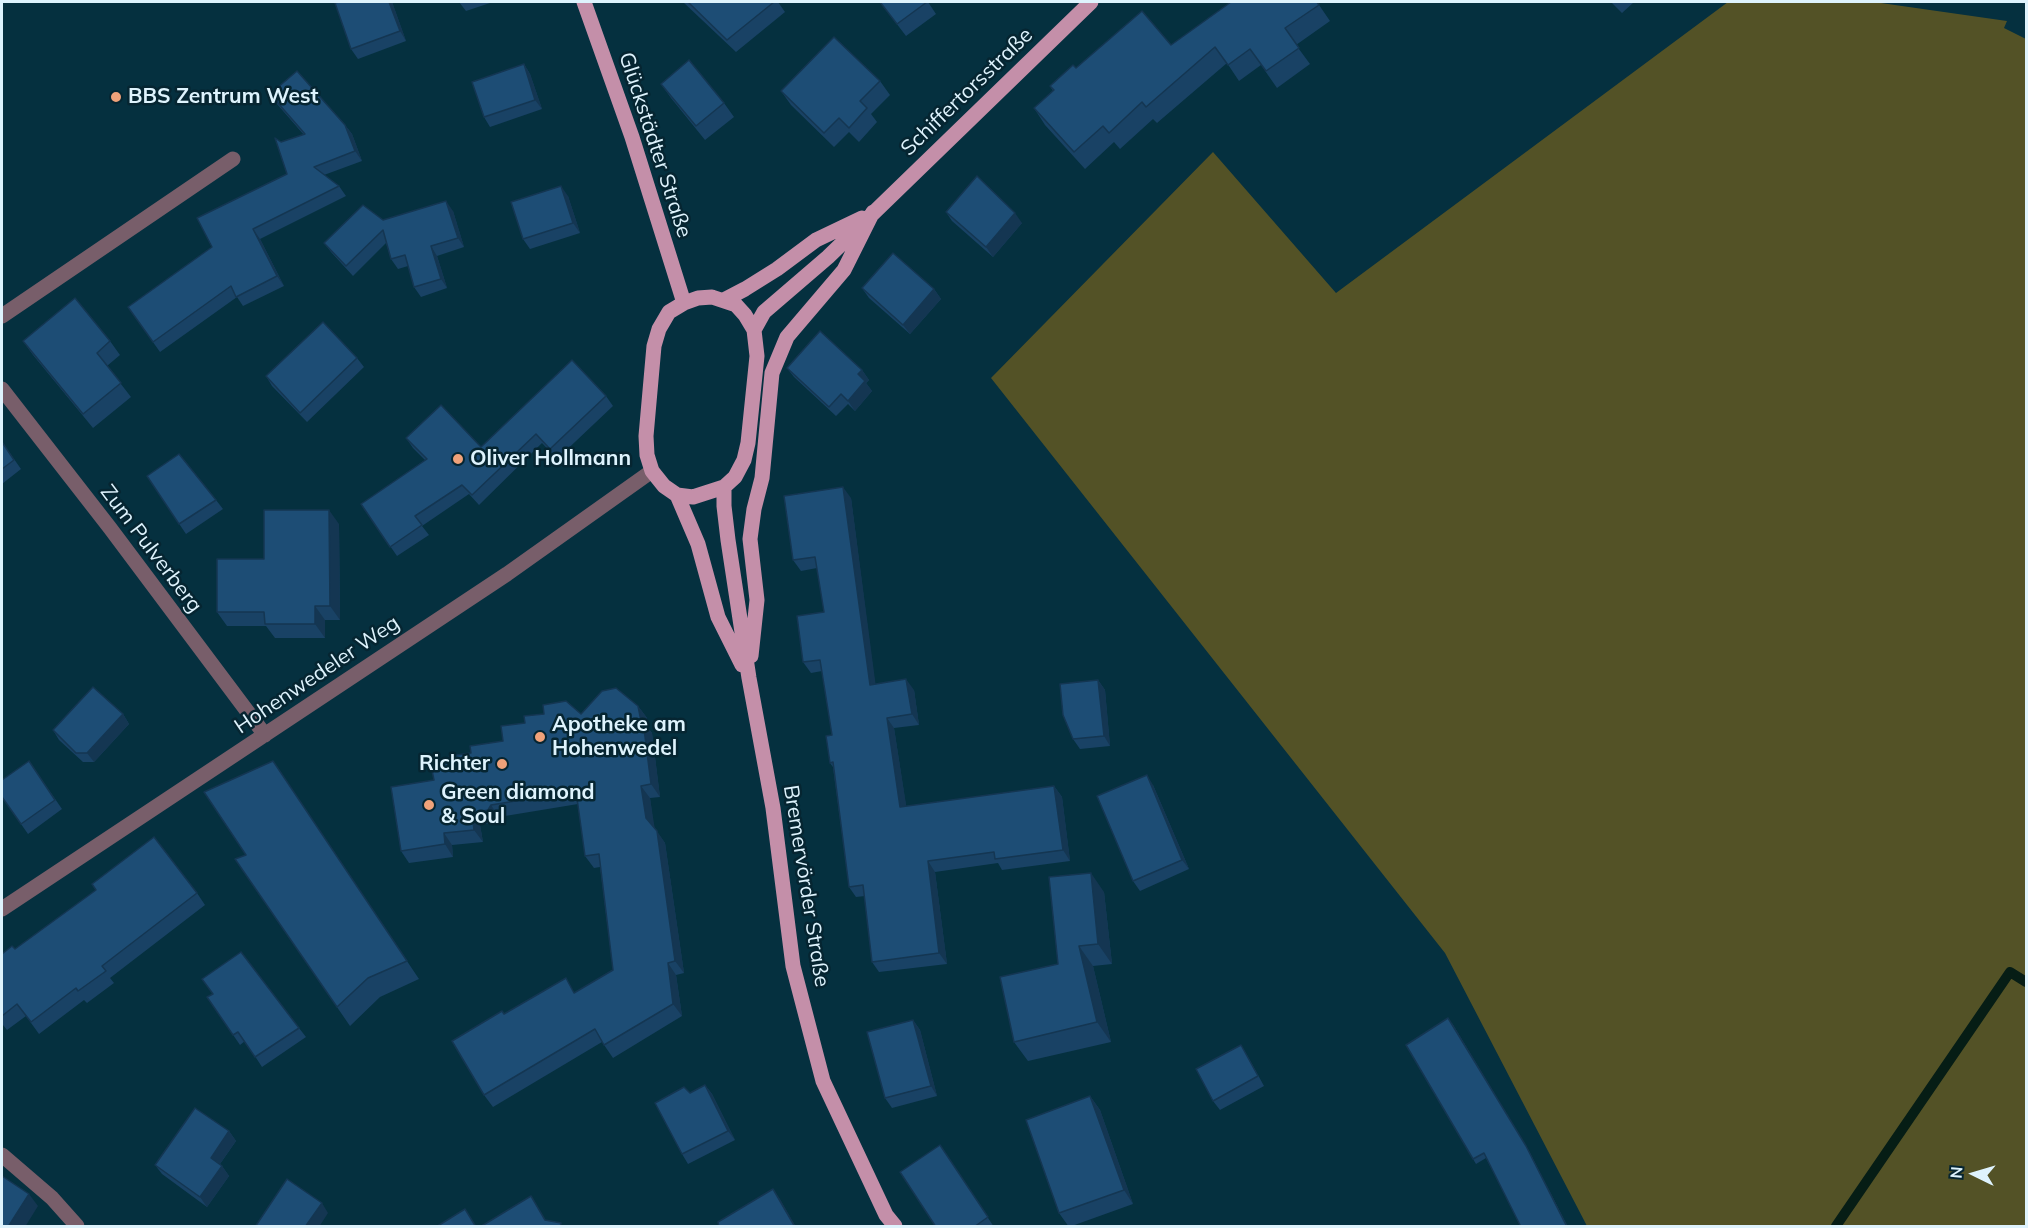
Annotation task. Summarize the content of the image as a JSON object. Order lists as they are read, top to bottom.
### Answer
{
  "streets": {
    "main road": ["Schiffertorsstraße", "Glückstädter Straße", "Bremervörder Straße"],
    "street": ["Zum Pulverberg", "Hohenwedeler Weg"]
  },
  "crossings": [
    ["Zum Pulverberg", "Hohenwedeler Weg"]
  ],
  "places": [
    "BBS Zentrum West",
    "Oliver Hollmann",
    "Apotheke am Hohenwedel",
    "Richter",
    "Green diamond & Soul"
  ],
  "north": "left"
}
